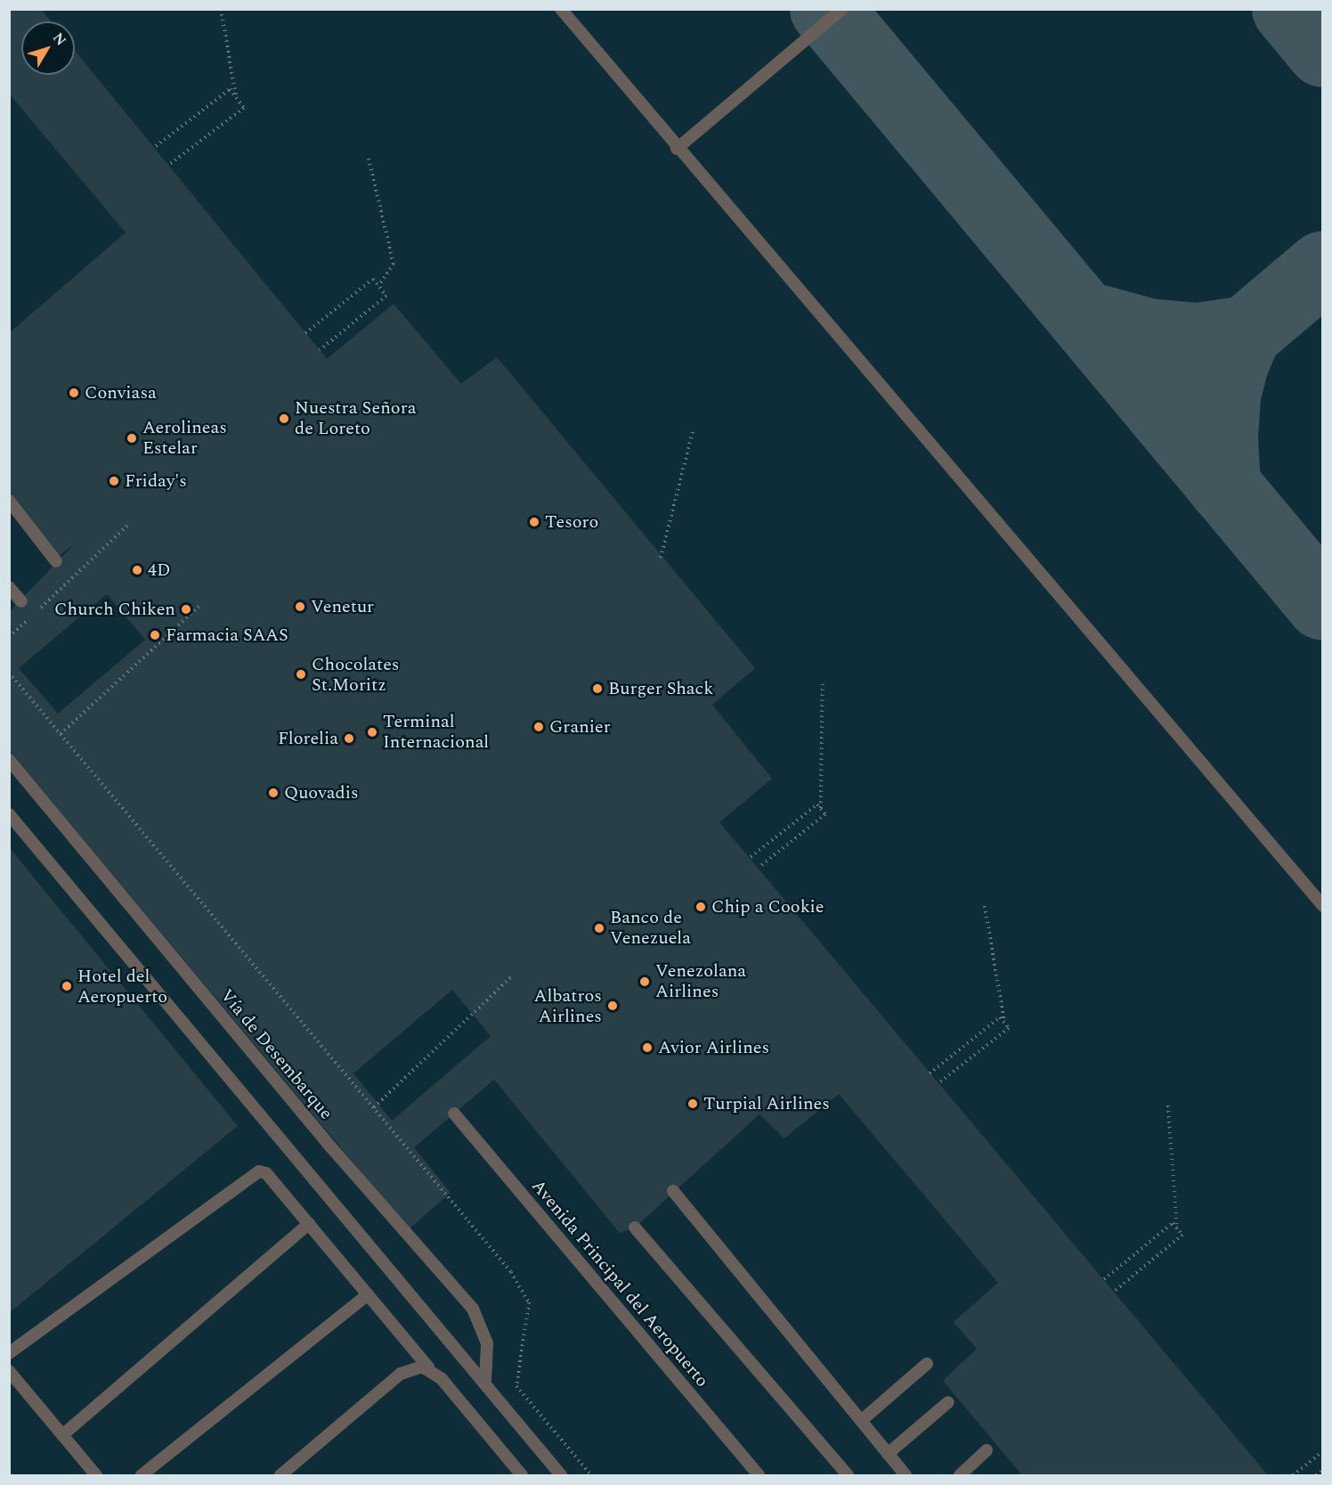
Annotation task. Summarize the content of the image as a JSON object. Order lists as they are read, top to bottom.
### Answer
{
  "streets": {
    "lane": ["Vía de Desembarque", "Avenida Principal del Aeropuerto"]
  },
  "places": [
    "Conviasa",
    "Nuestra Señora de Loreto",
    "Aerolineas Estelar",
    "Friday's",
    "Tesoro",
    "4D",
    "Venetur",
    "Church Chiken",
    "Farmacia SAAS",
    "Chocolates St.Moritz",
    "Burger Shack",
    "Granier",
    "Terminal Internacional",
    "Florelia",
    "Quovadis",
    "Chip a Cookie",
    "Banco de Venezuela",
    "Venezolana Airlines",
    "Hotel del Aeropuerto",
    "Albatros Airlines",
    "Avior Airlines",
    "Turpial Airlines"
  ],
  "north": "top right"
}
